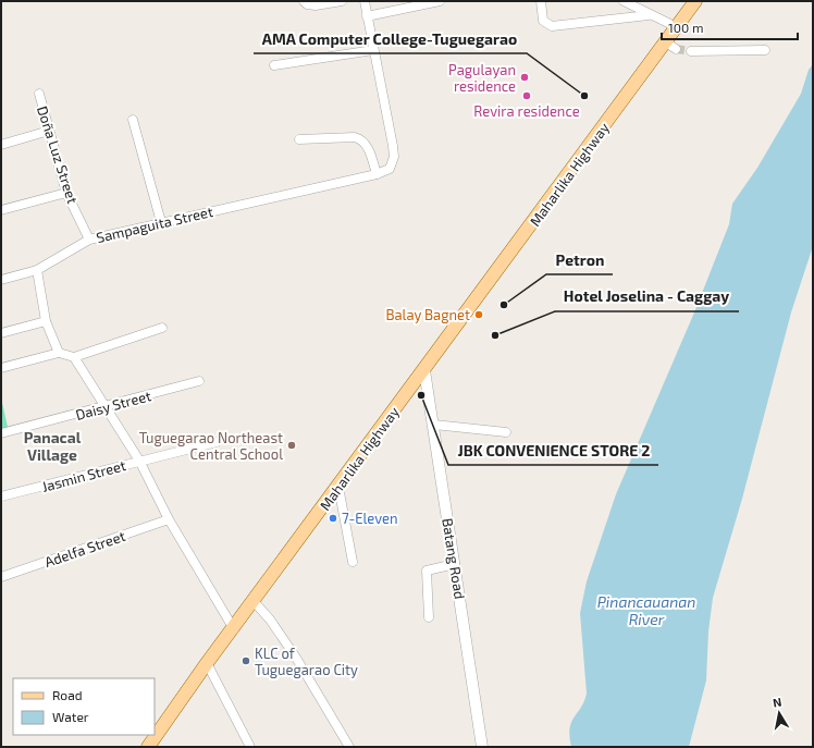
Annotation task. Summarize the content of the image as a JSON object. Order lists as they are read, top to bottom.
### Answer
{
  "streets": {
    "main road": ["Maharlika Highway"],
    "street": [
      "Doña Luz Street",
      "Sampaguita Street",
      "Daisy Street",
      "Jasmin Street",
      "Adelfa Street",
      "Batang Road"
    ]
  },
  "crossings": [
    ["Doña Luz Street", "Sampaguita Street"],
    ["Maharlika Highway", "Batang Road"]
  ],
  "districts": ["Panacal Village"],
  "water": ["Pinancauanan River"],
  "places": [
    "Pagulayan residence",
    "Revira residence",
    "AMA Computer College-Tuguegarao",
    "Petron",
    "Balay Bagnet",
    "Hotel Joselina - Caggay",
    "JBK CONVENIENCE STORE 2",
    "Tuguegarao Northeast Central School",
    "7-Eleven",
    "KLC of Tuguegarao City"
  ],
  "legend": ["Road", "Water"],
  "scale_bar": "100 m",
  "north": "top"
}
